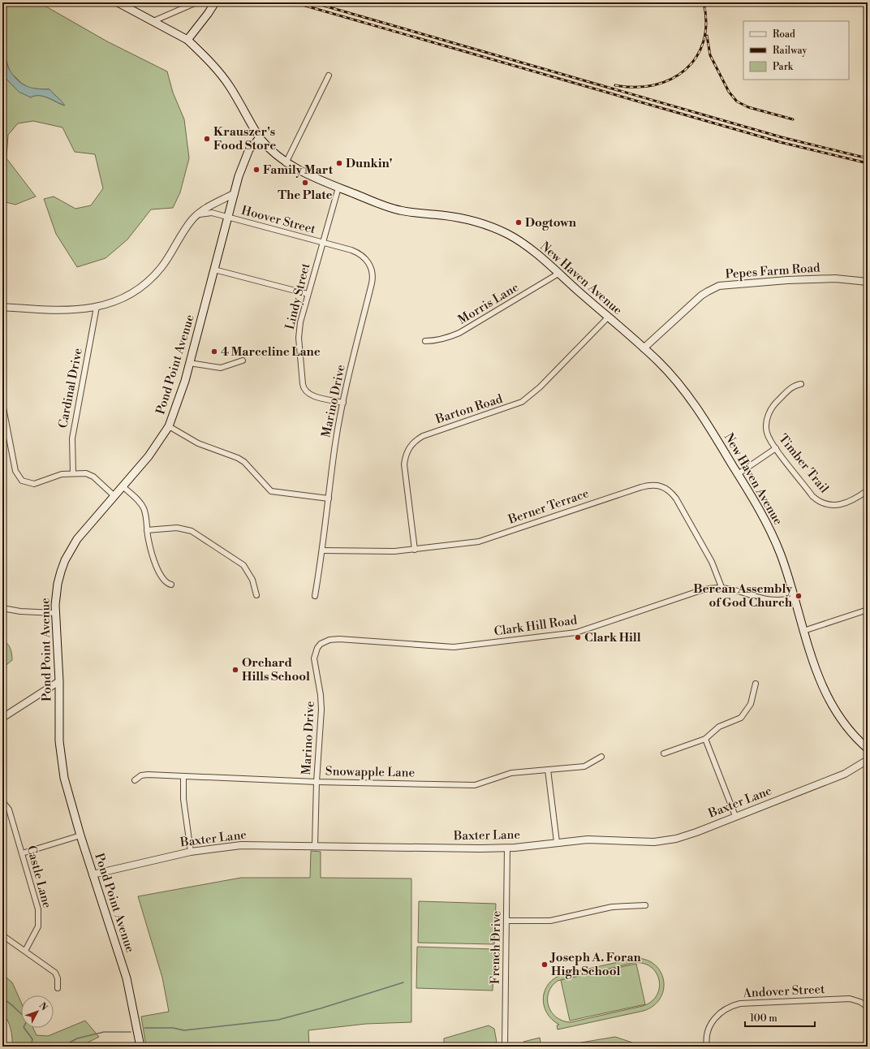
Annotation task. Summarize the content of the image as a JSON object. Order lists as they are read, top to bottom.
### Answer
{
  "streets": {
    "main road": ["New Haven Avenue", "Pond Point Avenue"],
    "street": [
      "Hoover Street",
      "Pepes Farm Road",
      "Lindy Street",
      "Morris Lane",
      "Cardinal Drive",
      "Marino Drive",
      "Barton Road",
      "Timber Trail",
      "Berner Terrace",
      "Clark Hill Road",
      "Snowapple Lane",
      "Baxter Lane",
      "Castle Lane",
      "French Drive",
      "Andover Street"
    ]
  },
  "crossings": [
    ["Hoover Street", "Lindy Street"],
    ["Hoover Street", "Pond Point Avenue"],
    ["Hoover Street", "Marino Drive"],
    ["Pepes Farm Road", "New Haven Avenue"],
    ["New Haven Avenue", "Lindy Street"],
    ["New Haven Avenue", "Morris Lane"],
    ["New Haven Avenue", "Pond Point Avenue"],
    ["New Haven Avenue", "Barton Road"],
    ["New Haven Avenue", "Clark Hill Road"],
    ["Lindy Street", "Marino Drive"],
    ["Pond Point Avenue", "Baxter Lane"],
    ["Marino Drive", "Berner Terrace"],
    ["Marino Drive", "Clark Hill Road"],
    ["Marino Drive", "Snowapple Lane"],
    ["Marino Drive", "Baxter Lane"],
    ["Barton Road", "Berner Terrace"],
    ["Berner Terrace", "Clark Hill Road"],
    ["Baxter Lane", "French Drive"]
  ],
  "places": [
    "Krauszer's Food Store",
    "Dunkin'",
    "Family Mart",
    "The Plate",
    "Dogtown",
    "4 Marceline Lane",
    "Berean Assembly of God Church",
    "Clark Hill",
    "Orchard Hills School",
    "Joseph A. Foran High School"
  ],
  "legend": ["Road", "Railway", "Park"],
  "scale_bar": "100 m",
  "north": "top right"
}
